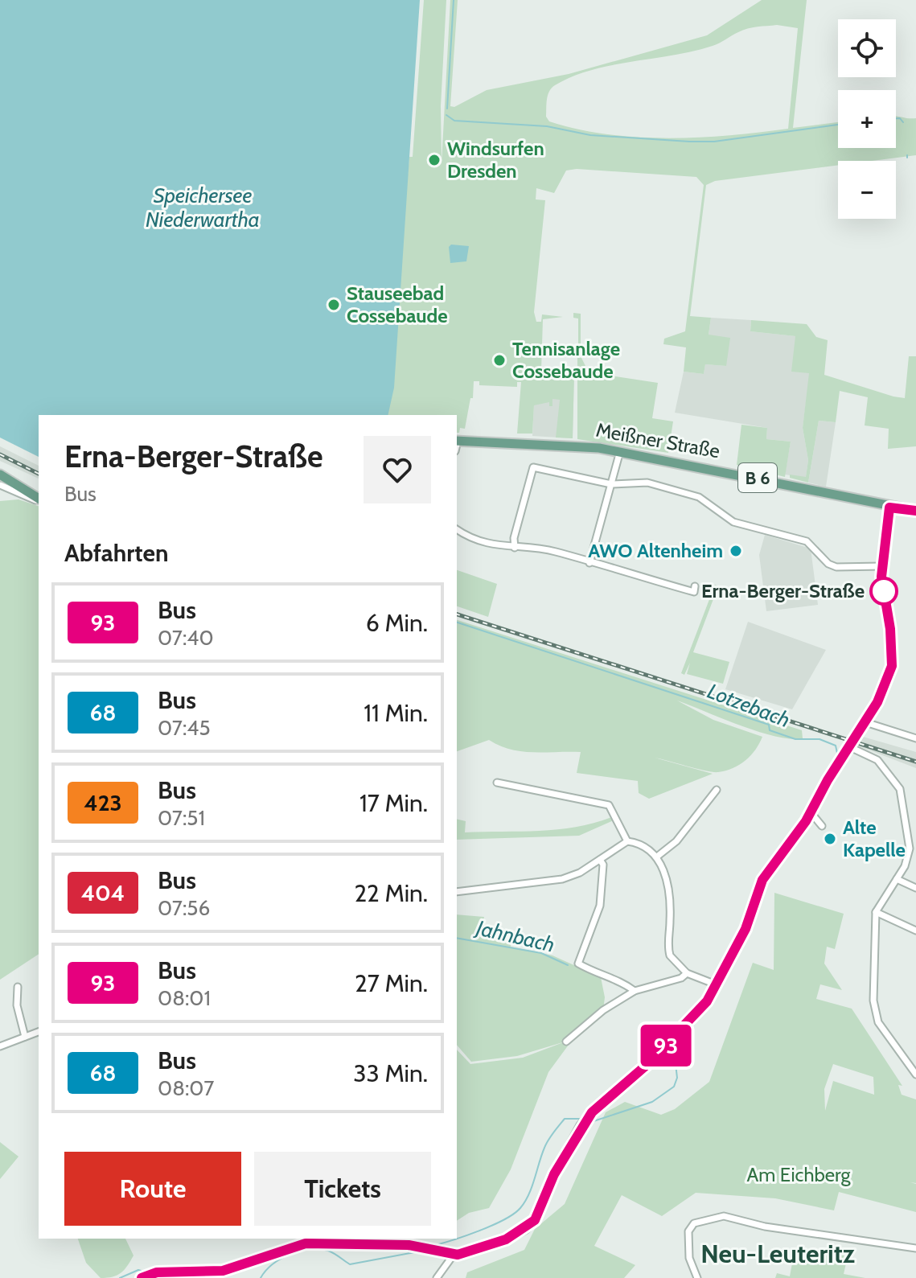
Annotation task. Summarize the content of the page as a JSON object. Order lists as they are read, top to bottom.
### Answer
{
  "streets": {
    "main road": ["Meißner Straße", "B 6"]
  },
  "crossings": [
    ["Meißner Straße", "B 6"]
  ],
  "districts": ["Neu-Leuteritz"],
  "water": ["Speichersee Niederwartha", "Lotzebach", "Jahnbach"],
  "parks": ["Am Eichberg"],
  "places": [
    "Windsurfen Dresden",
    "Stauseebad Cossebaude",
    "Tennisanlage Cossebaude",
    "AWO Altenheim",
    "Erna-Berger-Straße",
    "Alte Kapelle"
  ],
  "lines": ["bus line 93"],
  "page": {
    "on_map": "93",
    "map_buttons": ["+", "−"],
    "heading": [
      ["Erna-Berger-Straße", "Bus"],
      "Abfahrten"
    ],
    "list": [
      {
        "mark": "93",
        "name": "Bus",
        "note": "07:40",
        "value": "6 Min."
      },
      {
        "mark": "68",
        "name": "Bus",
        "note": "07:45",
        "value": "11 Min."
      },
      {
        "mark": "423",
        "name": "Bus",
        "note": "07:51",
        "value": "17 Min."
      },
      {
        "mark": "404",
        "name": "Bus",
        "note": "07:56",
        "value": "22 Min."
      },
      {
        "mark": "93",
        "name": "Bus",
        "note": "08:01",
        "value": "27 Min."
      },
      {
        "mark": "68",
        "name": "Bus",
        "note": "08:07",
        "value": "33 Min."
      }
    ],
    "buttons": ["Route", "Tickets"]
  }
}
